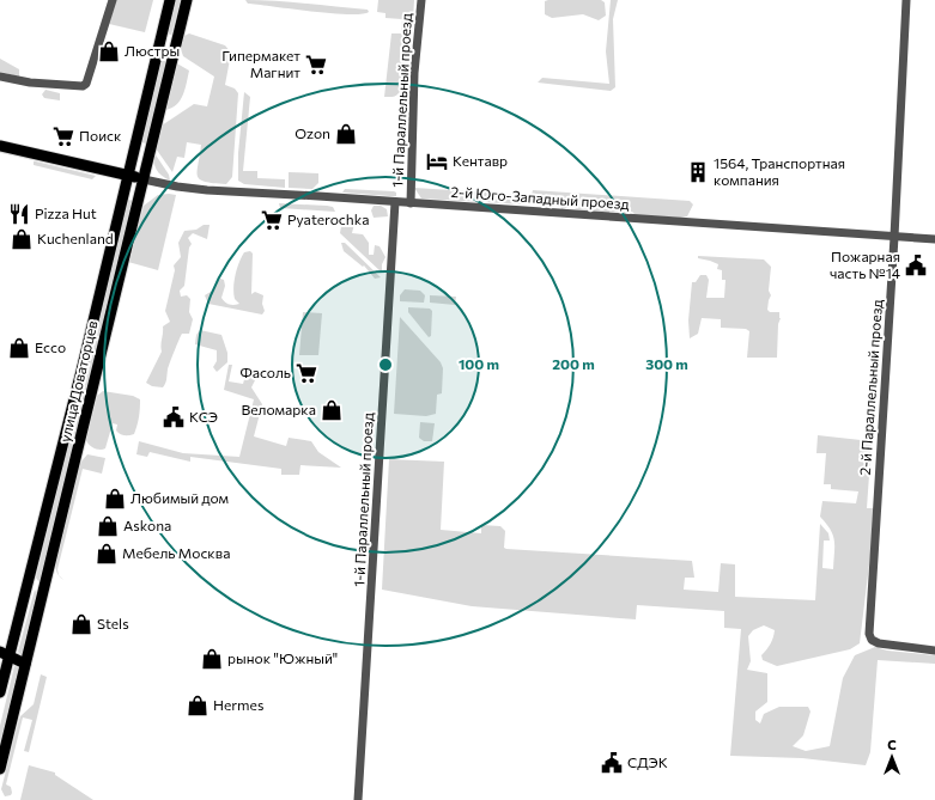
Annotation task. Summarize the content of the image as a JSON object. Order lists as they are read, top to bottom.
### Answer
{
  "streets": {
    "main road": ["улица Доваторцев"],
    "street": ["1-й Параллельный проезд", "2-й Юго-Западный проезд", "2-й Параллельный проезд"]
  },
  "crossings": [
    ["1-й Параллельный проезд", "2-й Юго-Западный проезд"],
    ["2-й Юго-Западный проезд", "улица Доваторцев"],
    ["2-й Юго-Западный проезд", "2-й Параллельный проезд"]
  ],
  "places": {
    "shop": [
      "Люстры",
      "Ozon",
      "Kuchenland",
      "Ecco",
      "Веломарка",
      "Любимый дом",
      "Askona",
      "Мебель Москва",
      "Stels",
      "рынок \"Южный\"",
      "Hermes"
    ],
    "supermarket": [
      "Гипермакет Магнит",
      "Поиск",
      "Pyaterochka",
      "Фасоль"
    ],
    "hotel": ["Кентавр"],
    "building": ["1564, Транспортная компания"],
    "restaurant": ["Pizza Hut"],
    "public building": ["Пожарная часть №14", "КСЭ", "СДЭК"]
  },
  "north": "top",
  "rings": ["100 m", "200 m", "300 m"]
}
